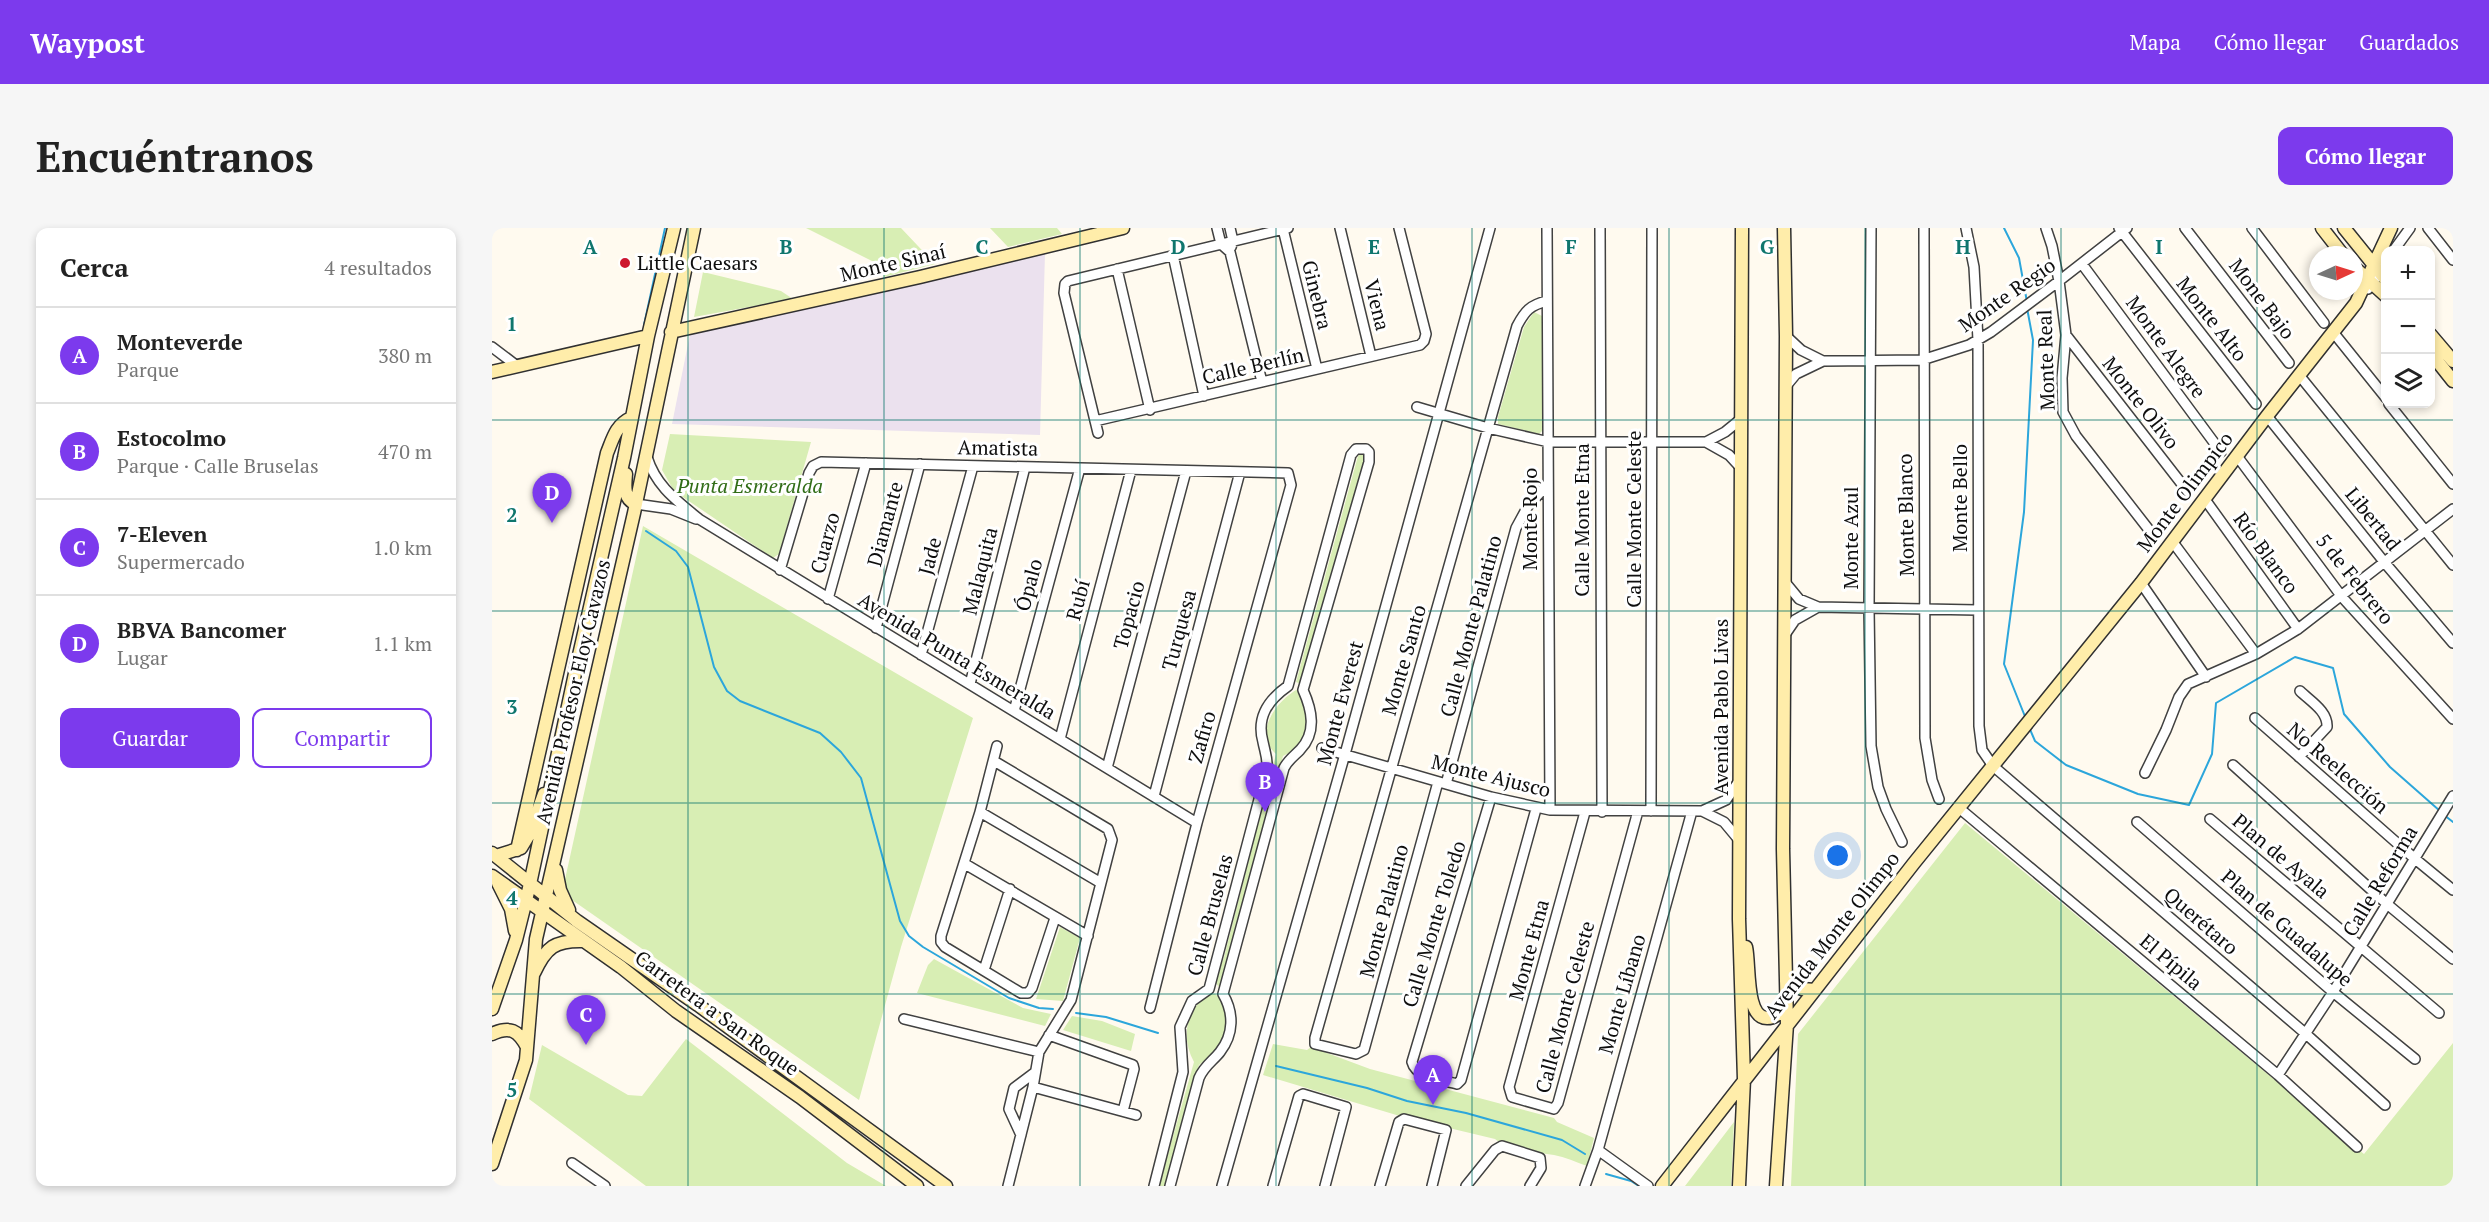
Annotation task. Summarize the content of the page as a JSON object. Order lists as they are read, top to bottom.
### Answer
{
  "streets": {
    "main road": [
      "Monte Sinaí",
      "Monte Olimpico",
      "Avenida Profesor Eloy Cavazos",
      "Avenida Pablo Livas",
      "Avenida Monte Olimpo",
      "Carretera a San Roque"
    ],
    "street": [
      "Ginebra",
      "Monte Regio",
      "Mone Bajo",
      "Viena",
      "Monte Alto",
      "Monte Alegre",
      "Monte Real",
      "Calle Berlín",
      "Monte Olivo",
      "Amatista",
      "Monte Bello",
      "Monte Blanco",
      "Monte Rojo",
      "Calle Monte Celeste",
      "Libertad",
      "Calle Monte Etna",
      "Diamante",
      "Monte Azul",
      "Cuarzo",
      "Río Blanco",
      "Jade",
      "Malaquita",
      "5 de Febrero",
      "Ópalo",
      "Rubí",
      "Topacio",
      "Calle Monte Palatino",
      "Turquesa",
      "Avenida Punta Esmeralda",
      "Monte Santo",
      "Monte Everest",
      "Zafiro",
      "No Reelección",
      "Monte Ajusco",
      "Plan de Ayala",
      "Calle Reforma",
      "Monte Palatino",
      "Calle Bruselas",
      "Querétaro",
      "Calle Monte Toledo",
      "Plan de Guadalupe",
      "Monte Etna",
      "El Pípila",
      "Monte Líbano"
    ]
  },
  "crossings": [
    ["Monte Sinaí", "Avenida Profesor Eloy Cavazos"],
    ["Ginebra", "Calle Berlín"],
    ["Monte Regio", "Monte Alto"],
    ["Monte Regio", "Monte Alegre"],
    ["Monte Regio", "Monte Real"],
    ["Monte Regio", "Monte Bello"],
    ["Monte Regio", "Monte Blanco"],
    ["Monte Regio", "Monte Azul"],
    ["Viena", "Calle Berlín"],
    ["Monte Real", "Monte Olivo"],
    ["Amatista", "Diamante"],
    ["Amatista", "Cuarzo"],
    ["Amatista", "Jade"],
    ["Amatista", "Malaquita"],
    ["Amatista", "Ópalo"],
    ["Amatista", "Rubí"],
    ["Amatista", "Topacio"],
    ["Amatista", "Turquesa"],
    ["Amatista", "Avenida Punta Esmeralda"],
    ["Amatista", "Zafiro"],
    ["Monte Olimpico", "Libertad"],
    ["Monte Olimpico", "Río Blanco"],
    ["Monte Olimpico", "5 de Febrero"],
    ["Monte Olimpico", "Avenida Monte Olimpo"],
    ["Monte Bello", "Querétaro"],
    ["Monte Bello", "Avenida Monte Olimpo"],
    ["Monte Rojo", "Calle Monte Palatino"],
    ["Monte Rojo", "Monte Santo"],
    ["Monte Rojo", "Monte Ajusco"],
    ["Calle Monte Celeste", "Monte Ajusco"],
    ["Calle Monte Celeste", "Monte Etna"],
    ["Calle Monte Etna", "Monte Ajusco"],
    ["Diamante", "Avenida Punta Esmeralda"],
    ["Cuarzo", "Avenida Punta Esmeralda"],
    ["Jade", "Avenida Punta Esmeralda"],
    ["Malaquita", "Avenida Punta Esmeralda"],
    ["Ópalo", "Avenida Punta Esmeralda"],
    ["Rubí", "Avenida Punta Esmeralda"],
    ["Topacio", "Avenida Punta Esmeralda"],
    ["Calle Monte Palatino", "Monte Ajusco"],
    ["Calle Monte Palatino", "Monte Palatino"],
    ["Turquesa", "Avenida Punta Esmeralda"],
    ["Avenida Punta Esmeralda", "Avenida Profesor Eloy Cavazos"],
    ["Avenida Punta Esmeralda", "Zafiro"],
    ["Monte Santo", "Monte Ajusco"],
    ["Monte Santo", "Monte Palatino"],
    ["Avenida Profesor Eloy Cavazos", "Carretera a San Roque"],
    ["Monte Everest", "Monte Ajusco"],
    ["Avenida Pablo Livas", "Monte Ajusco"],
    ["Avenida Pablo Livas", "Avenida Monte Olimpo"],
    ["No Reelección", "Calle Reforma"],
    ["Monte Ajusco", "Monte Palatino"],
    ["Monte Ajusco", "Calle Monte Toledo"],
    ["Monte Ajusco", "Monte Etna"],
    ["Monte Ajusco", "Monte Líbano"],
    ["Plan de Ayala", "Calle Reforma"],
    ["Calle Reforma", "Querétaro"],
    ["Calle Reforma", "Plan de Guadalupe"],
    ["Calle Reforma", "El Pípila"],
    ["Querétaro", "Avenida Monte Olimpo"],
    ["Avenida Monte Olimpo", "El Pípila"]
  ],
  "parks": ["Punta Esmeralda"],
  "places": ["Little Caesars"],
  "north": "right",
  "page": {
    "header": "Waypost",
    "nav": ["Mapa", "Cómo llegar", "Guardados"],
    "buttons": [
      "Cómo llegar",
      ["Guardar", "Compartir"]
    ],
    "title": "Encuéntranos",
    "heading": ["Cerca", "4 resultados"],
    "map_buttons": ["+", "−"],
    "list": [
      {
        "mark": "A",
        "name": "Monteverde",
        "note": "Parque",
        "value": "380 m"
      },
      {
        "mark": "B",
        "name": "Estocolmo",
        "note": "Parque · Calle Bruselas",
        "value": "470 m"
      },
      {
        "mark": "C",
        "name": "7-Eleven",
        "note": "Supermercado",
        "value": "1.0 km"
      },
      {
        "mark": "D",
        "name": "BBVA Bancomer",
        "note": "Lugar",
        "value": "1.1 km"
      }
    ],
    "pins": [
      "D",
      "B",
      "C",
      "A"
    ]
  },
  "grid": {
    "columns": [
      "A",
      "B",
      "C",
      "D",
      "E",
      "F",
      "G",
      "H",
      "I"
    ],
    "rows": [
      "1",
      "2",
      "3",
      "4",
      "5"
    ]
  }
}
